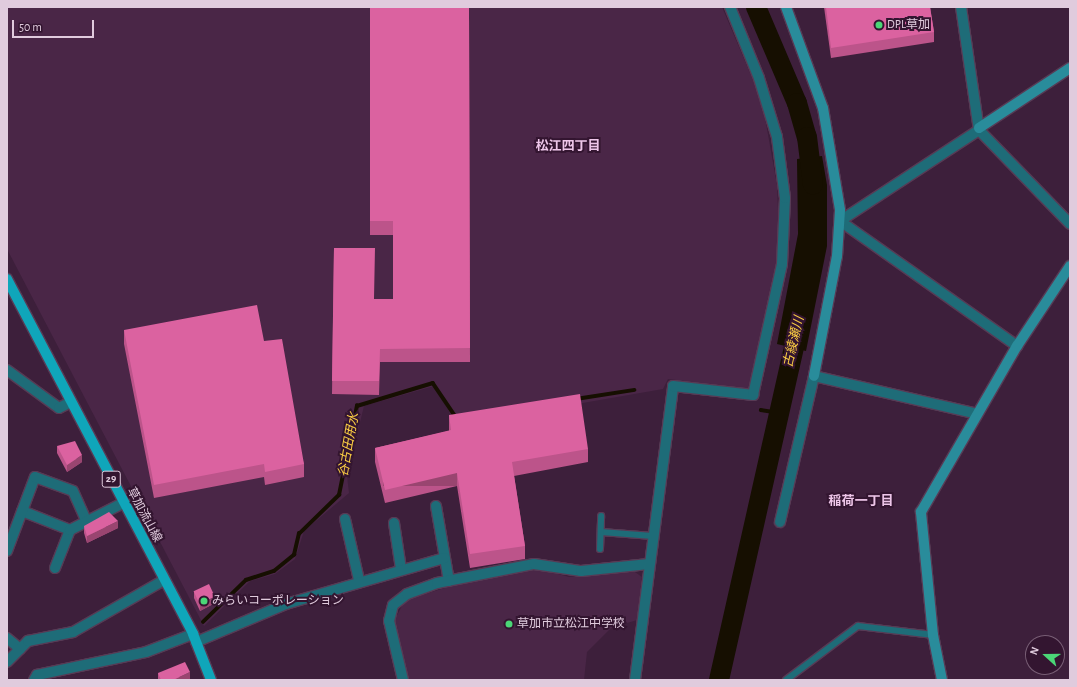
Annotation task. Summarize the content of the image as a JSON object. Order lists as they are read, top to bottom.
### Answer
{
  "streets": {
    "main road": ["29", "草加流山線"]
  },
  "districts": ["松江四丁目", "稲荷一丁目"],
  "water": ["古綾瀬川", "谷古田用水"],
  "places": ["DPL草加", "みらいコーポレーション", "草加市立松江中学校"],
  "scale_bar": "50 m",
  "north": "left"
}
